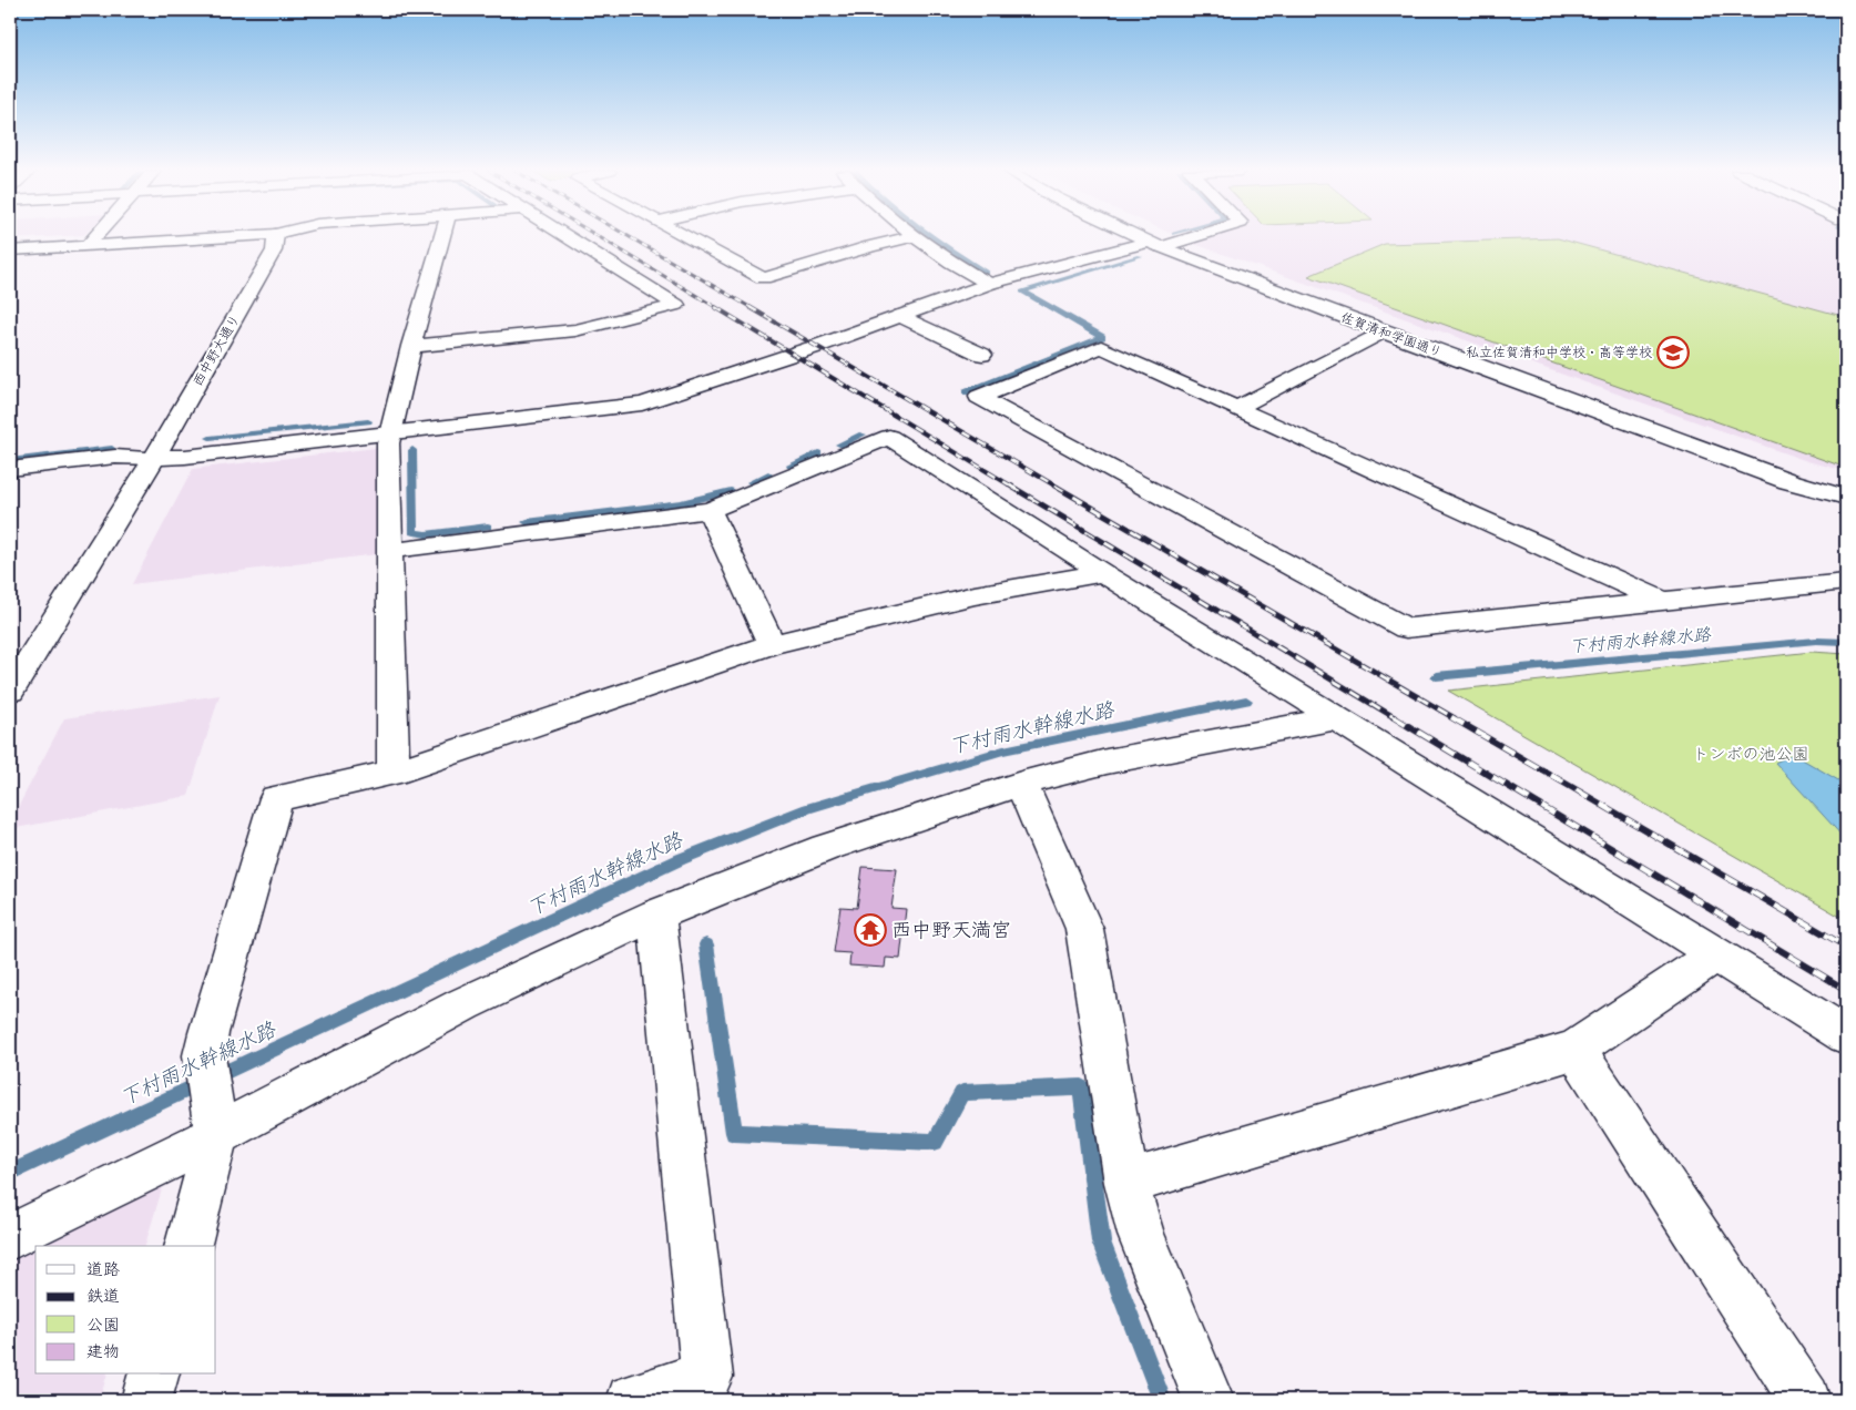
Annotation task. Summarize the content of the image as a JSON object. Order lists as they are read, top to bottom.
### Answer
{
  "streets": {
    "street": ["佐賀清和学園通り", "西中野大通り"]
  },
  "water": ["下村雨水幹線水路"],
  "parks": ["トンボの池公園"],
  "places": {
    "school or university": ["私立佐賀清和中学校・高等学校"],
    "temple": ["西中野天満宮"]
  },
  "legend": [
    "道路",
    "鉄道",
    "公園",
    "建物"
  ]
}
